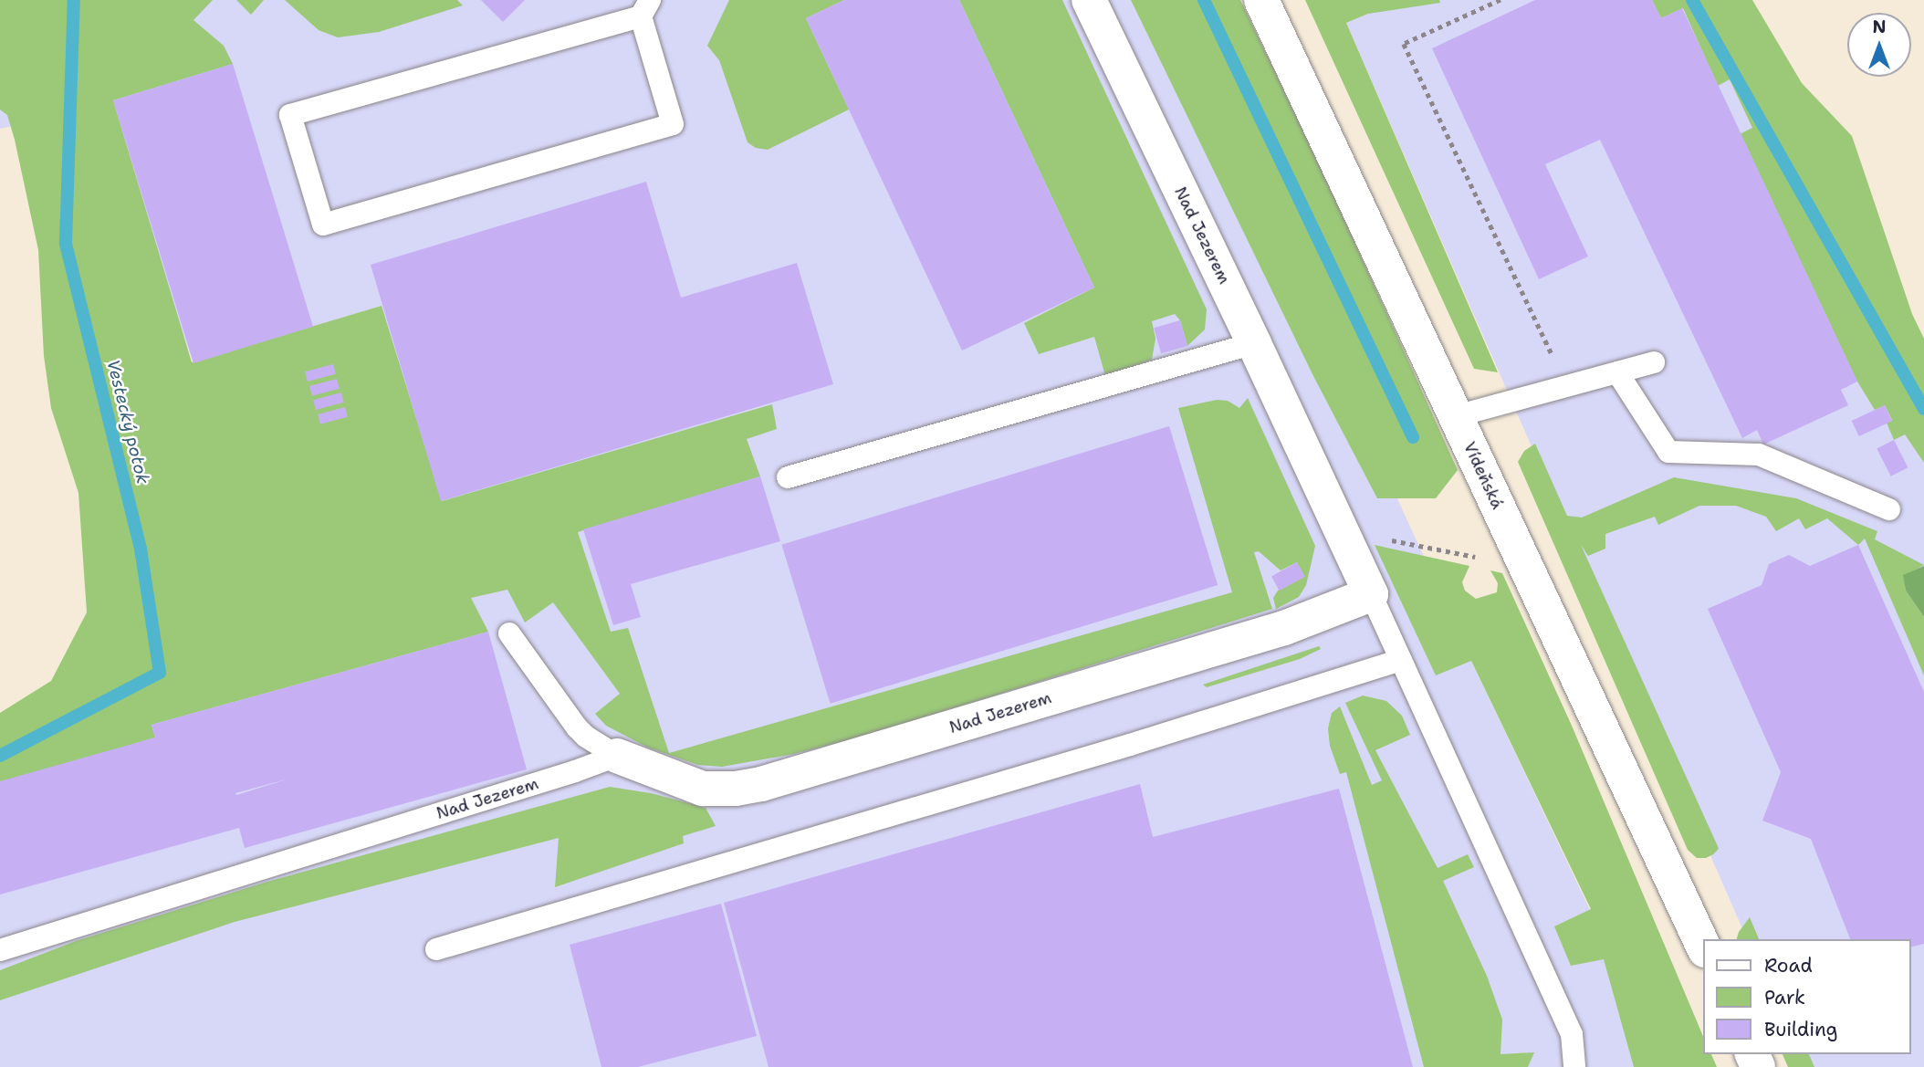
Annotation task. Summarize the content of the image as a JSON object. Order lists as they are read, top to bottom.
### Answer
{
  "streets": {
    "street": ["Nad Jezerem", "Vídeňská"]
  },
  "water": ["Vestecký potok"],
  "legend": ["Road", "Park", "Building"],
  "north": "top"
}
